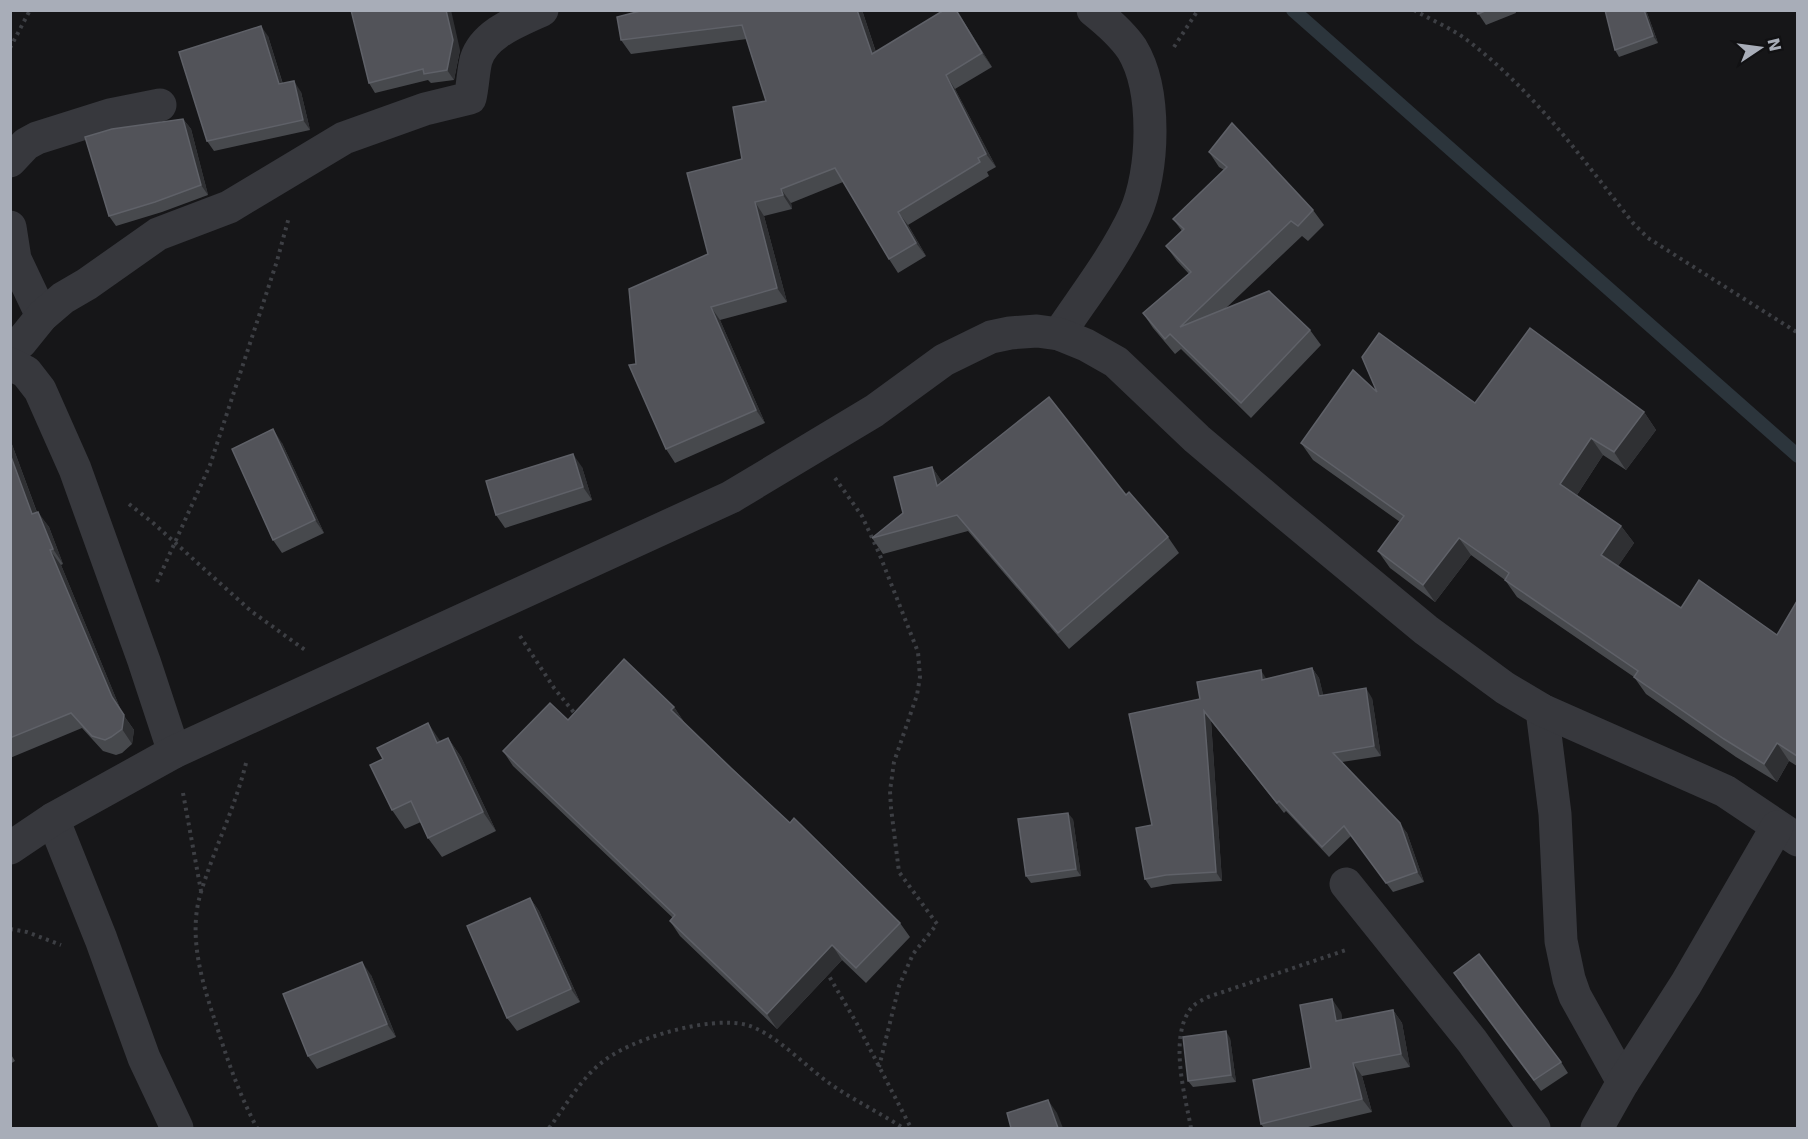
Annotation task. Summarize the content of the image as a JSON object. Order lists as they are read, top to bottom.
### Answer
{
  "north": "right"
}
